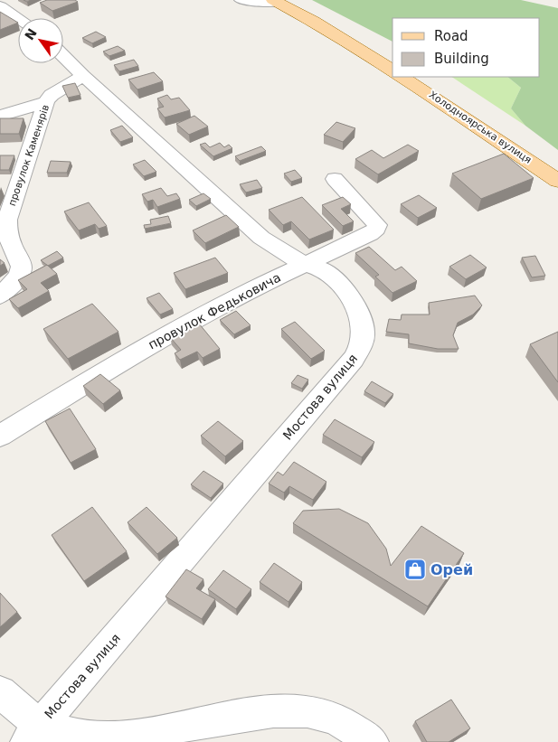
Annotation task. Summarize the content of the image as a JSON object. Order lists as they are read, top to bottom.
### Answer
{
  "streets": {
    "main road": ["Холодноярська вулиця"],
    "street": ["провулок Каменярів", "провулок Федьковича", "Мостова вулиця"]
  },
  "crossings": [
    ["провулок Каменярів", "Мостова вулиця"],
    ["провулок Федьковича", "Мостова вулиця"]
  ],
  "places": {
    "shop": ["Орей"]
  },
  "legend": ["Road", "Building"],
  "north": "top left"
}
